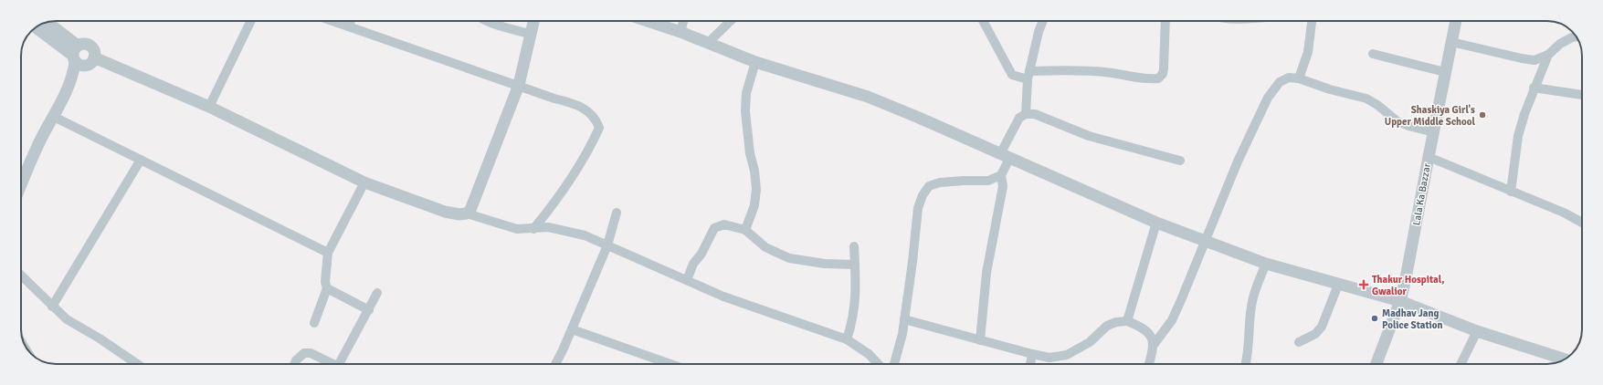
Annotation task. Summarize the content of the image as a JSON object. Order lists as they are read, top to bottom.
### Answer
{
  "streets": {
    "street": ["Lala Ka Bazzar"]
  },
  "places": {
    "other": ["Shaskiya Girl's Upper Middle School", "Madhav Jang Police Station"],
    "health": ["Thakur Hospital, Gwalior"]
  }
}
